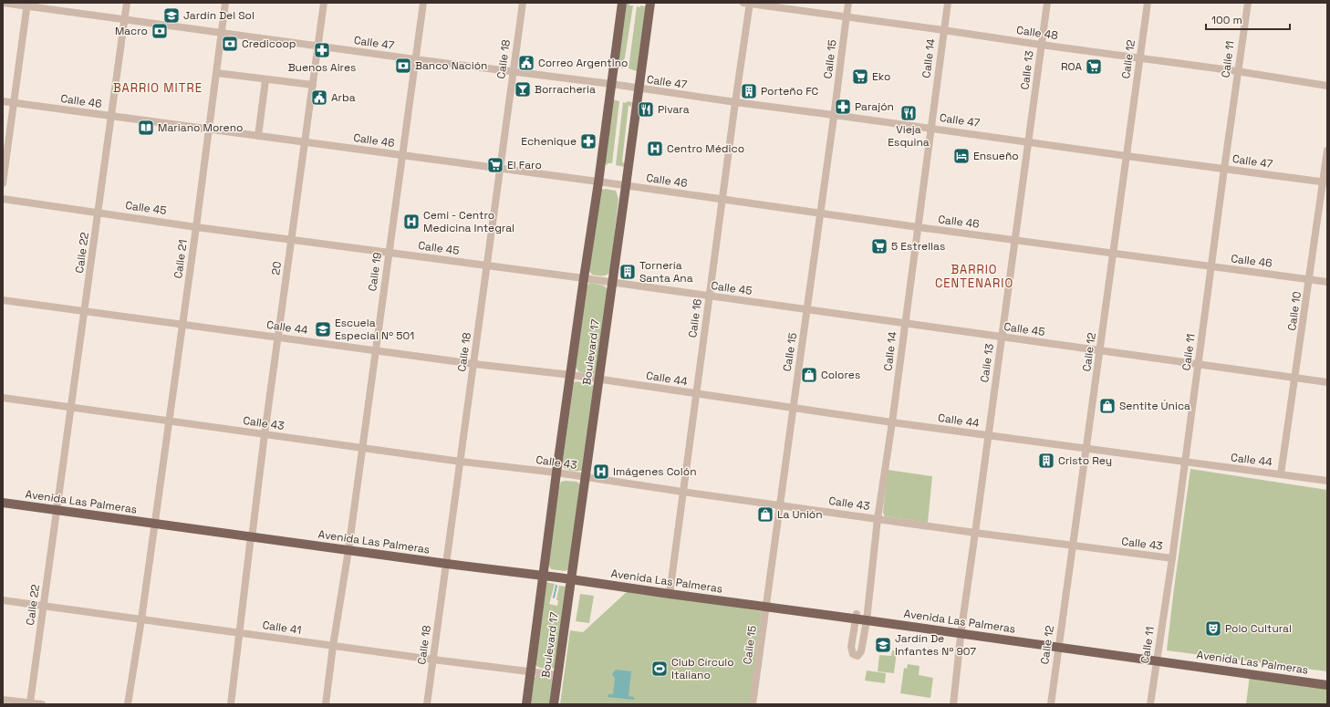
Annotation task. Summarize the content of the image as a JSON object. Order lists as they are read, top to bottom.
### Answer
{
  "streets": {
    "main road": ["Boulevard 17", "Avenida Las Palmeras"],
    "street": [
      "Calle 48",
      "Calle 47",
      "Calle 14",
      "Calle 18",
      "Calle 15",
      "Calle 12",
      "Calle 11",
      "Calle 13",
      "Calle 46",
      "Calle 45",
      "Calle 22",
      "Calle 21",
      "20",
      "Calle 19",
      "Calle 10",
      "Calle 16",
      "Calle 44",
      "Calle 43",
      "Calle 41"
    ]
  },
  "crossings": [
    ["Calle 48", "Calle 14"],
    ["Calle 48", "Calle 15"],
    ["Calle 48", "Calle 12"],
    ["Calle 48", "Calle 11"],
    ["Calle 48", "Calle 13"],
    ["Calle 48", "Calle 16"],
    ["Calle 47", "Calle 14"],
    ["Calle 47", "Calle 18"],
    ["Calle 47", "Calle 15"],
    ["Calle 47", "Calle 12"],
    ["Calle 47", "Calle 11"],
    ["Calle 47", "Calle 13"],
    ["Calle 47", "Calle 22"],
    ["Calle 47", "Calle 21"],
    ["Calle 47", "20"],
    ["Calle 47", "Calle 19"],
    ["Calle 47", "Calle 10"],
    ["Calle 47", "Calle 16"],
    ["Calle 47", "Boulevard 17"],
    ["Calle 14", "Calle 46"],
    ["Calle 14", "Calle 45"],
    ["Calle 14", "Calle 44"],
    ["Calle 14", "Calle 43"],
    ["Calle 14", "Avenida Las Palmeras"],
    ["Calle 18", "Calle 46"],
    ["Calle 18", "Calle 45"],
    ["Calle 18", "Calle 44"],
    ["Calle 18", "Calle 43"],
    ["Calle 18", "Avenida Las Palmeras"],
    ["Calle 18", "Calle 41"],
    ["Calle 15", "Calle 46"],
    ["Calle 15", "Calle 45"],
    ["Calle 15", "Calle 44"],
    ["Calle 15", "Calle 43"],
    ["Calle 15", "Avenida Las Palmeras"],
    ["Calle 12", "Calle 46"],
    ["Calle 12", "Calle 45"],
    ["Calle 12", "Calle 44"],
    ["Calle 12", "Calle 43"],
    ["Calle 12", "Avenida Las Palmeras"],
    ["Calle 11", "Calle 46"],
    ["Calle 11", "Calle 45"],
    ["Calle 11", "Calle 44"],
    ["Calle 11", "Calle 43"],
    ["Calle 11", "Avenida Las Palmeras"],
    ["Calle 13", "Calle 46"],
    ["Calle 13", "Calle 45"],
    ["Calle 13", "Calle 44"],
    ["Calle 13", "Calle 43"],
    ["Calle 13", "Avenida Las Palmeras"],
    ["Calle 46", "Calle 22"],
    ["Calle 46", "Calle 21"],
    ["Calle 46", "20"],
    ["Calle 46", "Calle 19"],
    ["Calle 46", "Calle 10"],
    ["Calle 46", "Calle 16"],
    ["Calle 46", "Boulevard 17"],
    ["Calle 45", "Calle 22"],
    ["Calle 45", "Calle 21"],
    ["Calle 45", "20"],
    ["Calle 45", "Calle 19"],
    ["Calle 45", "Calle 10"],
    ["Calle 45", "Calle 16"],
    ["Calle 45", "Boulevard 17"],
    ["Calle 22", "Calle 44"],
    ["Calle 22", "Calle 43"],
    ["Calle 22", "Avenida Las Palmeras"],
    ["Calle 22", "Calle 41"],
    ["Calle 21", "Calle 44"],
    ["Calle 21", "Calle 43"],
    ["Calle 21", "Avenida Las Palmeras"],
    ["Calle 21", "Calle 41"],
    ["20", "Calle 44"],
    ["20", "Calle 43"],
    ["20", "Avenida Las Palmeras"],
    ["20", "Calle 41"],
    ["Calle 19", "Calle 44"],
    ["Calle 19", "Calle 43"],
    ["Calle 19", "Avenida Las Palmeras"],
    ["Calle 19", "Calle 41"],
    ["Calle 10", "Calle 44"],
    ["Calle 16", "Calle 44"],
    ["Calle 16", "Calle 43"],
    ["Calle 16", "Avenida Las Palmeras"],
    ["Calle 44", "Boulevard 17"],
    ["Boulevard 17", "Calle 43"],
    ["Boulevard 17", "Avenida Las Palmeras"],
    ["Boulevard 17", "Calle 41"]
  ],
  "districts": ["BARRIO MITRE", "BARRIO CENTENARIO"],
  "places": {
    "school or university": ["Jardín Del Sol", "Escuela Especial Nº 501", "Jardín De Infantes Nº 907"],
    "bank": ["Macro", "Credicoop", "Banco Nación"],
    "pharmacy": ["Buenos Aires", "Parajón", "Echenique"],
    "public building": ["Correo Argentino", "Arba"],
    "supermarket": [
      "ROA",
      "Eko",
      "El Faro",
      "5 Estrellas"
    ],
    "bar": ["Borracheria"],
    "building": ["Porteño FC", "Tornería Santa Ana", "Cristo Rey"],
    "restaurant": ["Pivara", "Vieja Esquina"],
    "library": ["Mariano Moreno"],
    "hospital": ["Centro Médico", "Cemi - Centro Medicina Integral", "Imágenes Colón"],
    "hotel": ["Ensueño"],
    "shop": ["Colores", "Sentite Única", "La Unión"],
    "theatre": ["Polo Cultural"],
    "sports": ["Club Círculo Italiano"]
  },
  "scale_bar": "100 m"
}
